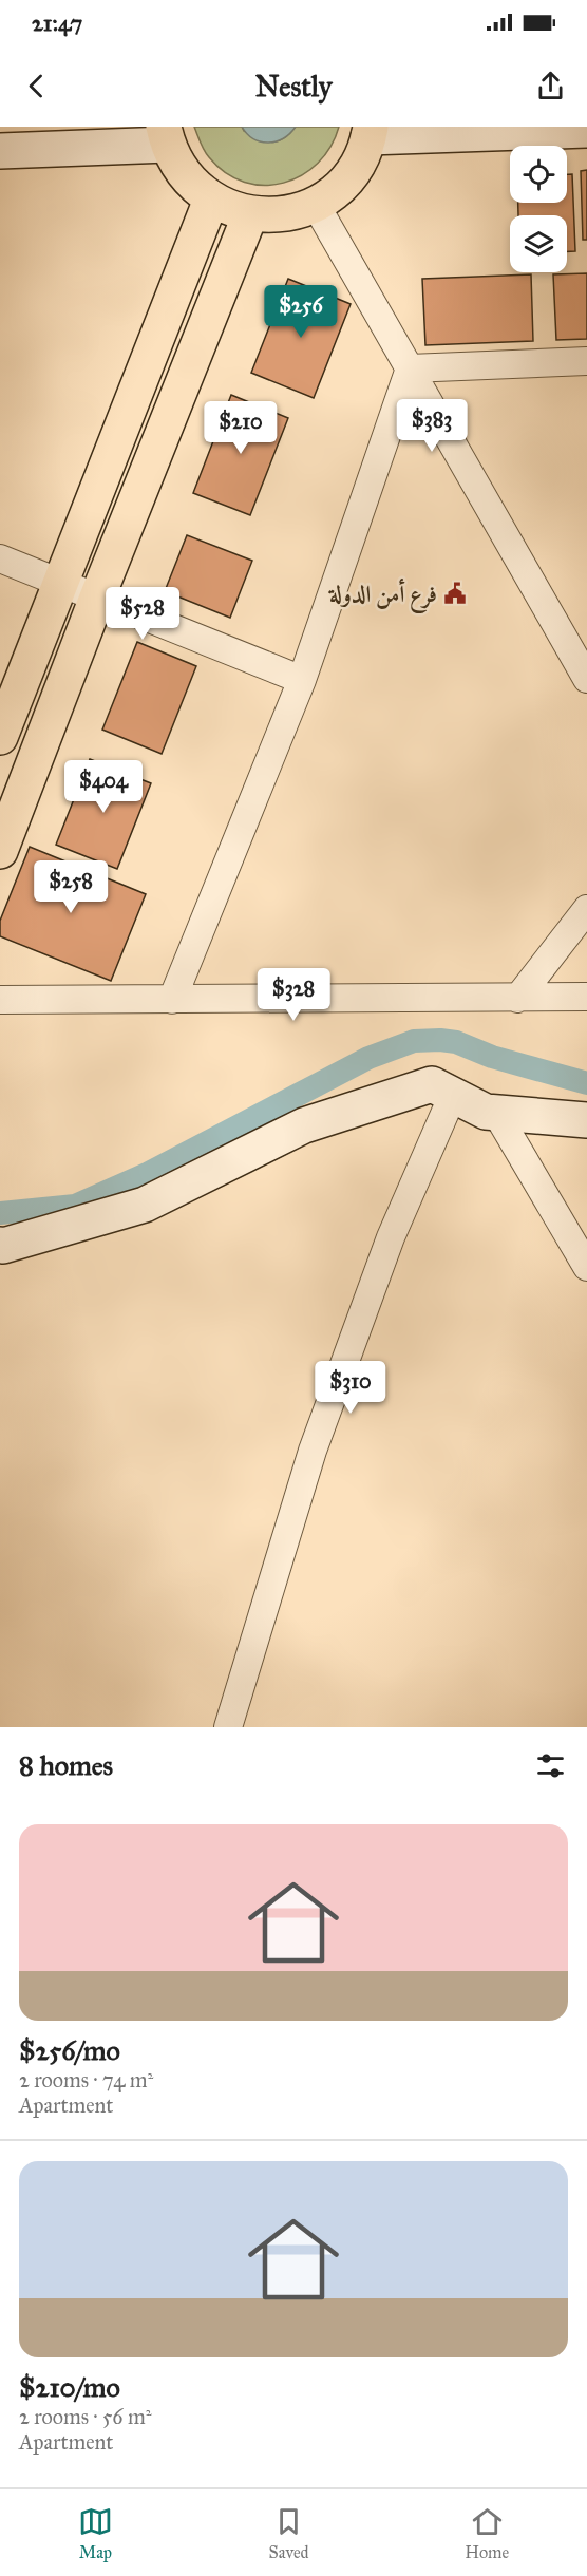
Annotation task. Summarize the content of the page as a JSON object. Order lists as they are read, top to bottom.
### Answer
{
  "places": {
    "public building": ["فرع أمن الدولة"]
  },
  "page": {
    "status": "21:47",
    "header": "Nestly",
    "price": [
      "$256",
      "$383",
      "$210",
      "$528",
      "$404",
      "$258",
      "$328",
      "$310"
    ],
    "heading": "8 homes",
    "list": [
      {
        "name": "$256/mo",
        "note": "2 rooms · 74 m² · Apartment"
      },
      {
        "name": "$210/mo",
        "note": "2 rooms · 56 m² · Apartment"
      }
    ],
    "tabs": ["Map", "Saved", "Home"]
  }
}
